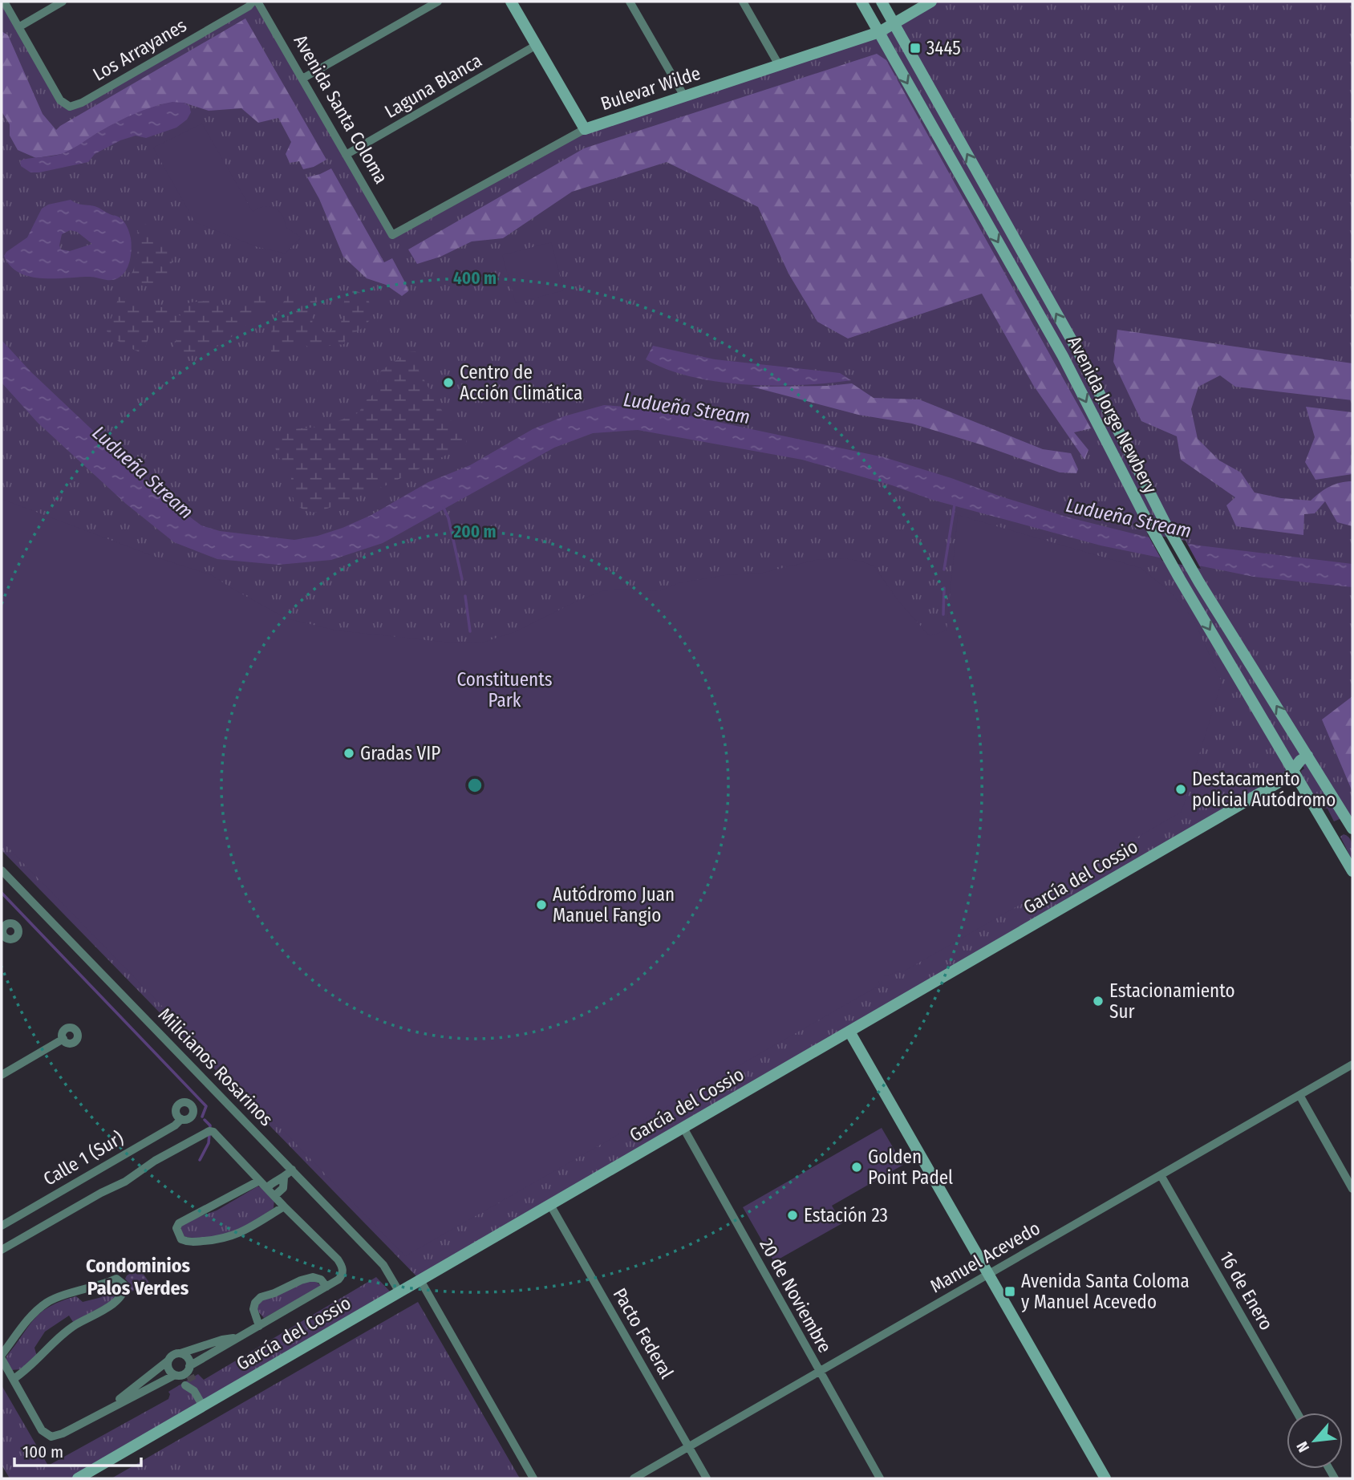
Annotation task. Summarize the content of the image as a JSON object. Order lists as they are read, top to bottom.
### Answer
{
  "streets": {
    "street": [
      "Los Arrayanes",
      "Laguna Blanca",
      "Bulevar Wilde",
      "Avenida Santa Coloma",
      "Avenida Jorge Newbery",
      "García del Cossio",
      "Milicianos Rosarinos",
      "Calle 1 (Sur)",
      "Manuel Acevedo",
      "16 de Enero",
      "20 de Noviembre",
      "Pacto Federal"
    ]
  },
  "crossings": [
    ["Laguna Blanca", "Avenida Santa Coloma"],
    ["Bulevar Wilde", "Avenida Santa Coloma"],
    ["Bulevar Wilde", "Avenida Jorge Newbery"],
    ["Avenida Jorge Newbery", "García del Cossio"],
    ["García del Cossio", "Milicianos Rosarinos"],
    ["García del Cossio", "20 de Noviembre"],
    ["García del Cossio", "Pacto Federal"],
    ["Manuel Acevedo", "16 de Enero"],
    ["Manuel Acevedo", "20 de Noviembre"],
    ["Manuel Acevedo", "Pacto Federal"]
  ],
  "districts": ["Condominios Palos Verdes"],
  "water": ["Ludueña Stream"],
  "parks": ["Constituents Park"],
  "places": {
    "transit": ["3445", "Avenida Santa Coloma y Manuel Acevedo"],
    "other": [
      "Centro de Acción Climática",
      "Gradas VIP",
      "Destacamento policial Autódromo",
      "Autódromo Juan Manuel Fangio",
      "Estacionamiento Sur",
      "Golden Point Padel",
      "Estación 23"
    ]
  },
  "scale_bar": "100 m",
  "north": "bottom left",
  "rings": ["400 m", "200 m"]
}
